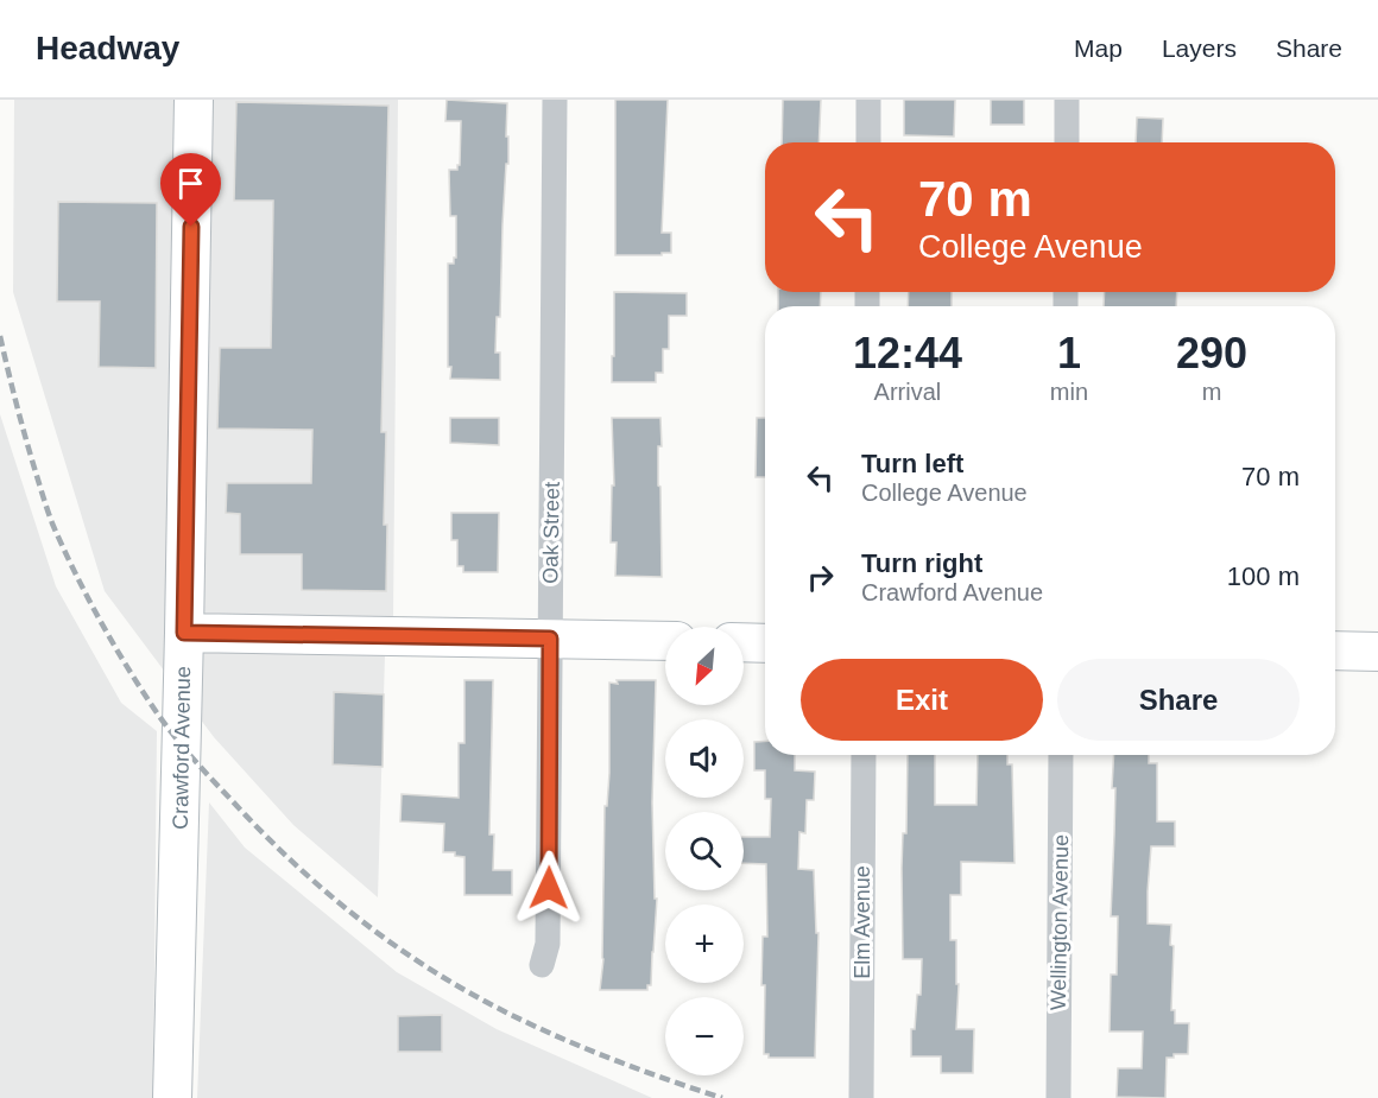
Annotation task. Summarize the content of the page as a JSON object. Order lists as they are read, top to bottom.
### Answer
{
  "streets": {
    "street": [
      "Oak Street",
      "Crawford Avenue",
      "Elm Avenue",
      "Wellington Avenue"
    ]
  },
  "north": "bottom left",
  "page": {
    "header": "Headway",
    "nav": ["Map", "Layers", "Share"],
    "turn": ["70 m", "College Avenue"],
    "eta": [
      "12:44",
      "Arrival",
      "1",
      "min",
      "290",
      "m"
    ],
    "list": [
      {
        "name": "Turn left",
        "note": "College Avenue",
        "value": "70 m"
      },
      {
        "name": "Turn right",
        "note": "Crawford Avenue",
        "value": "100 m"
      }
    ],
    "map_buttons": ["+", "−"],
    "buttons": ["Exit", "Share"]
  }
}
